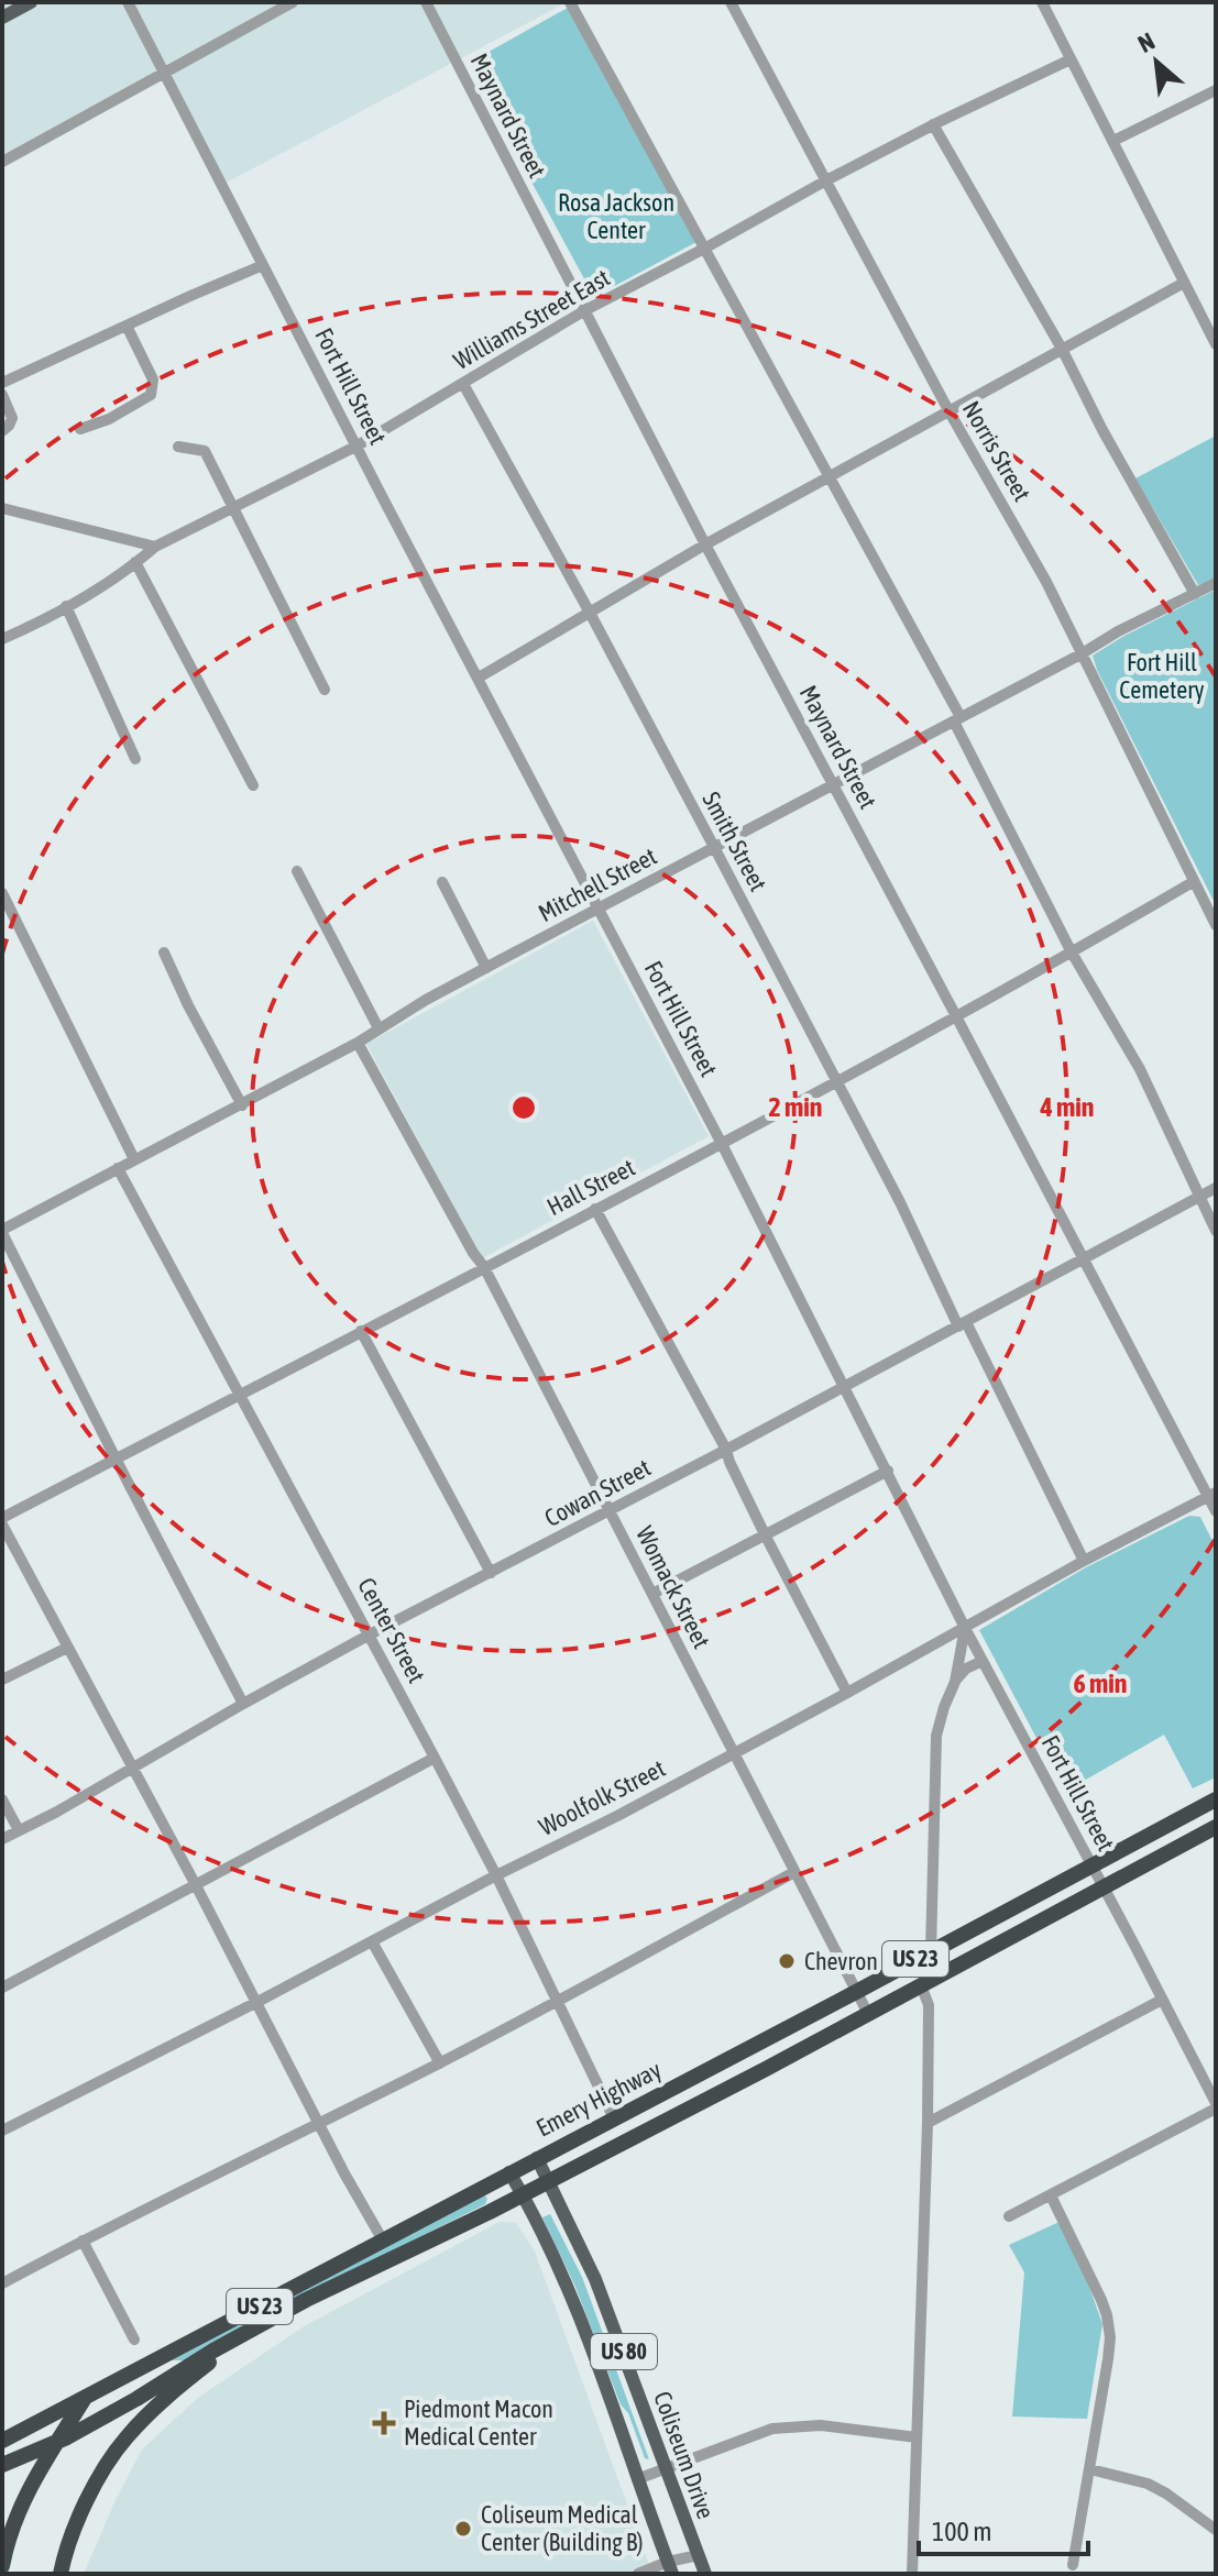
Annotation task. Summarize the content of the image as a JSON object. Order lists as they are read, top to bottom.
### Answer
{
  "streets": {
    "highway": ["US 23", "Emery Highway"],
    "main road": ["US 80", "Coliseum Drive"],
    "street": [
      "Maynard Street",
      "Williams Street East",
      "Fort Hill Street",
      "Norris Street",
      "Smith Street",
      "Mitchell Street",
      "Hall Street",
      "Cowan Street",
      "Womack Street",
      "Center Street",
      "Woolfolk Street"
    ]
  },
  "crossings": [
    ["Maynard Street", "Williams Street East"],
    ["Maynard Street", "Mitchell Street"],
    ["Maynard Street", "Hall Street"],
    ["Maynard Street", "Cowan Street"],
    ["Maynard Street", "Woolfolk Street"],
    ["Williams Street East", "Fort Hill Street"],
    ["Williams Street East", "Norris Street"],
    ["Williams Street East", "Smith Street"],
    ["Fort Hill Street", "Mitchell Street"],
    ["Fort Hill Street", "Hall Street"],
    ["Fort Hill Street", "Cowan Street"],
    ["Fort Hill Street", "Woolfolk Street"],
    ["Fort Hill Street", "Emery Highway"],
    ["Norris Street", "Mitchell Street"],
    ["Norris Street", "Hall Street"],
    ["Smith Street", "Mitchell Street"],
    ["Smith Street", "Hall Street"],
    ["Smith Street", "Cowan Street"],
    ["Smith Street", "Woolfolk Street"],
    ["Mitchell Street", "Womack Street"],
    ["Mitchell Street", "Center Street"],
    ["Hall Street", "Womack Street"],
    ["Hall Street", "Center Street"],
    ["Cowan Street", "Womack Street"],
    ["Cowan Street", "Center Street"],
    ["Womack Street", "Woolfolk Street"],
    ["Womack Street", "Emery Highway"],
    ["Center Street", "Woolfolk Street"],
    ["Center Street", "Emery Highway"],
    ["Emery Highway", "US 80"],
    ["Emery Highway", "Coliseum Drive"]
  ],
  "parks": ["Rosa Jackson Center", "Fort Hill Cemetery"],
  "places": {
    "other": ["Chevron", "Coliseum Medical Center (Building B)"],
    "health": ["Piedmont Macon Medical Center"]
  },
  "scale_bar": "100 m",
  "north": "top left",
  "rings": ["2 min", "4 min", "6 min"]
}
